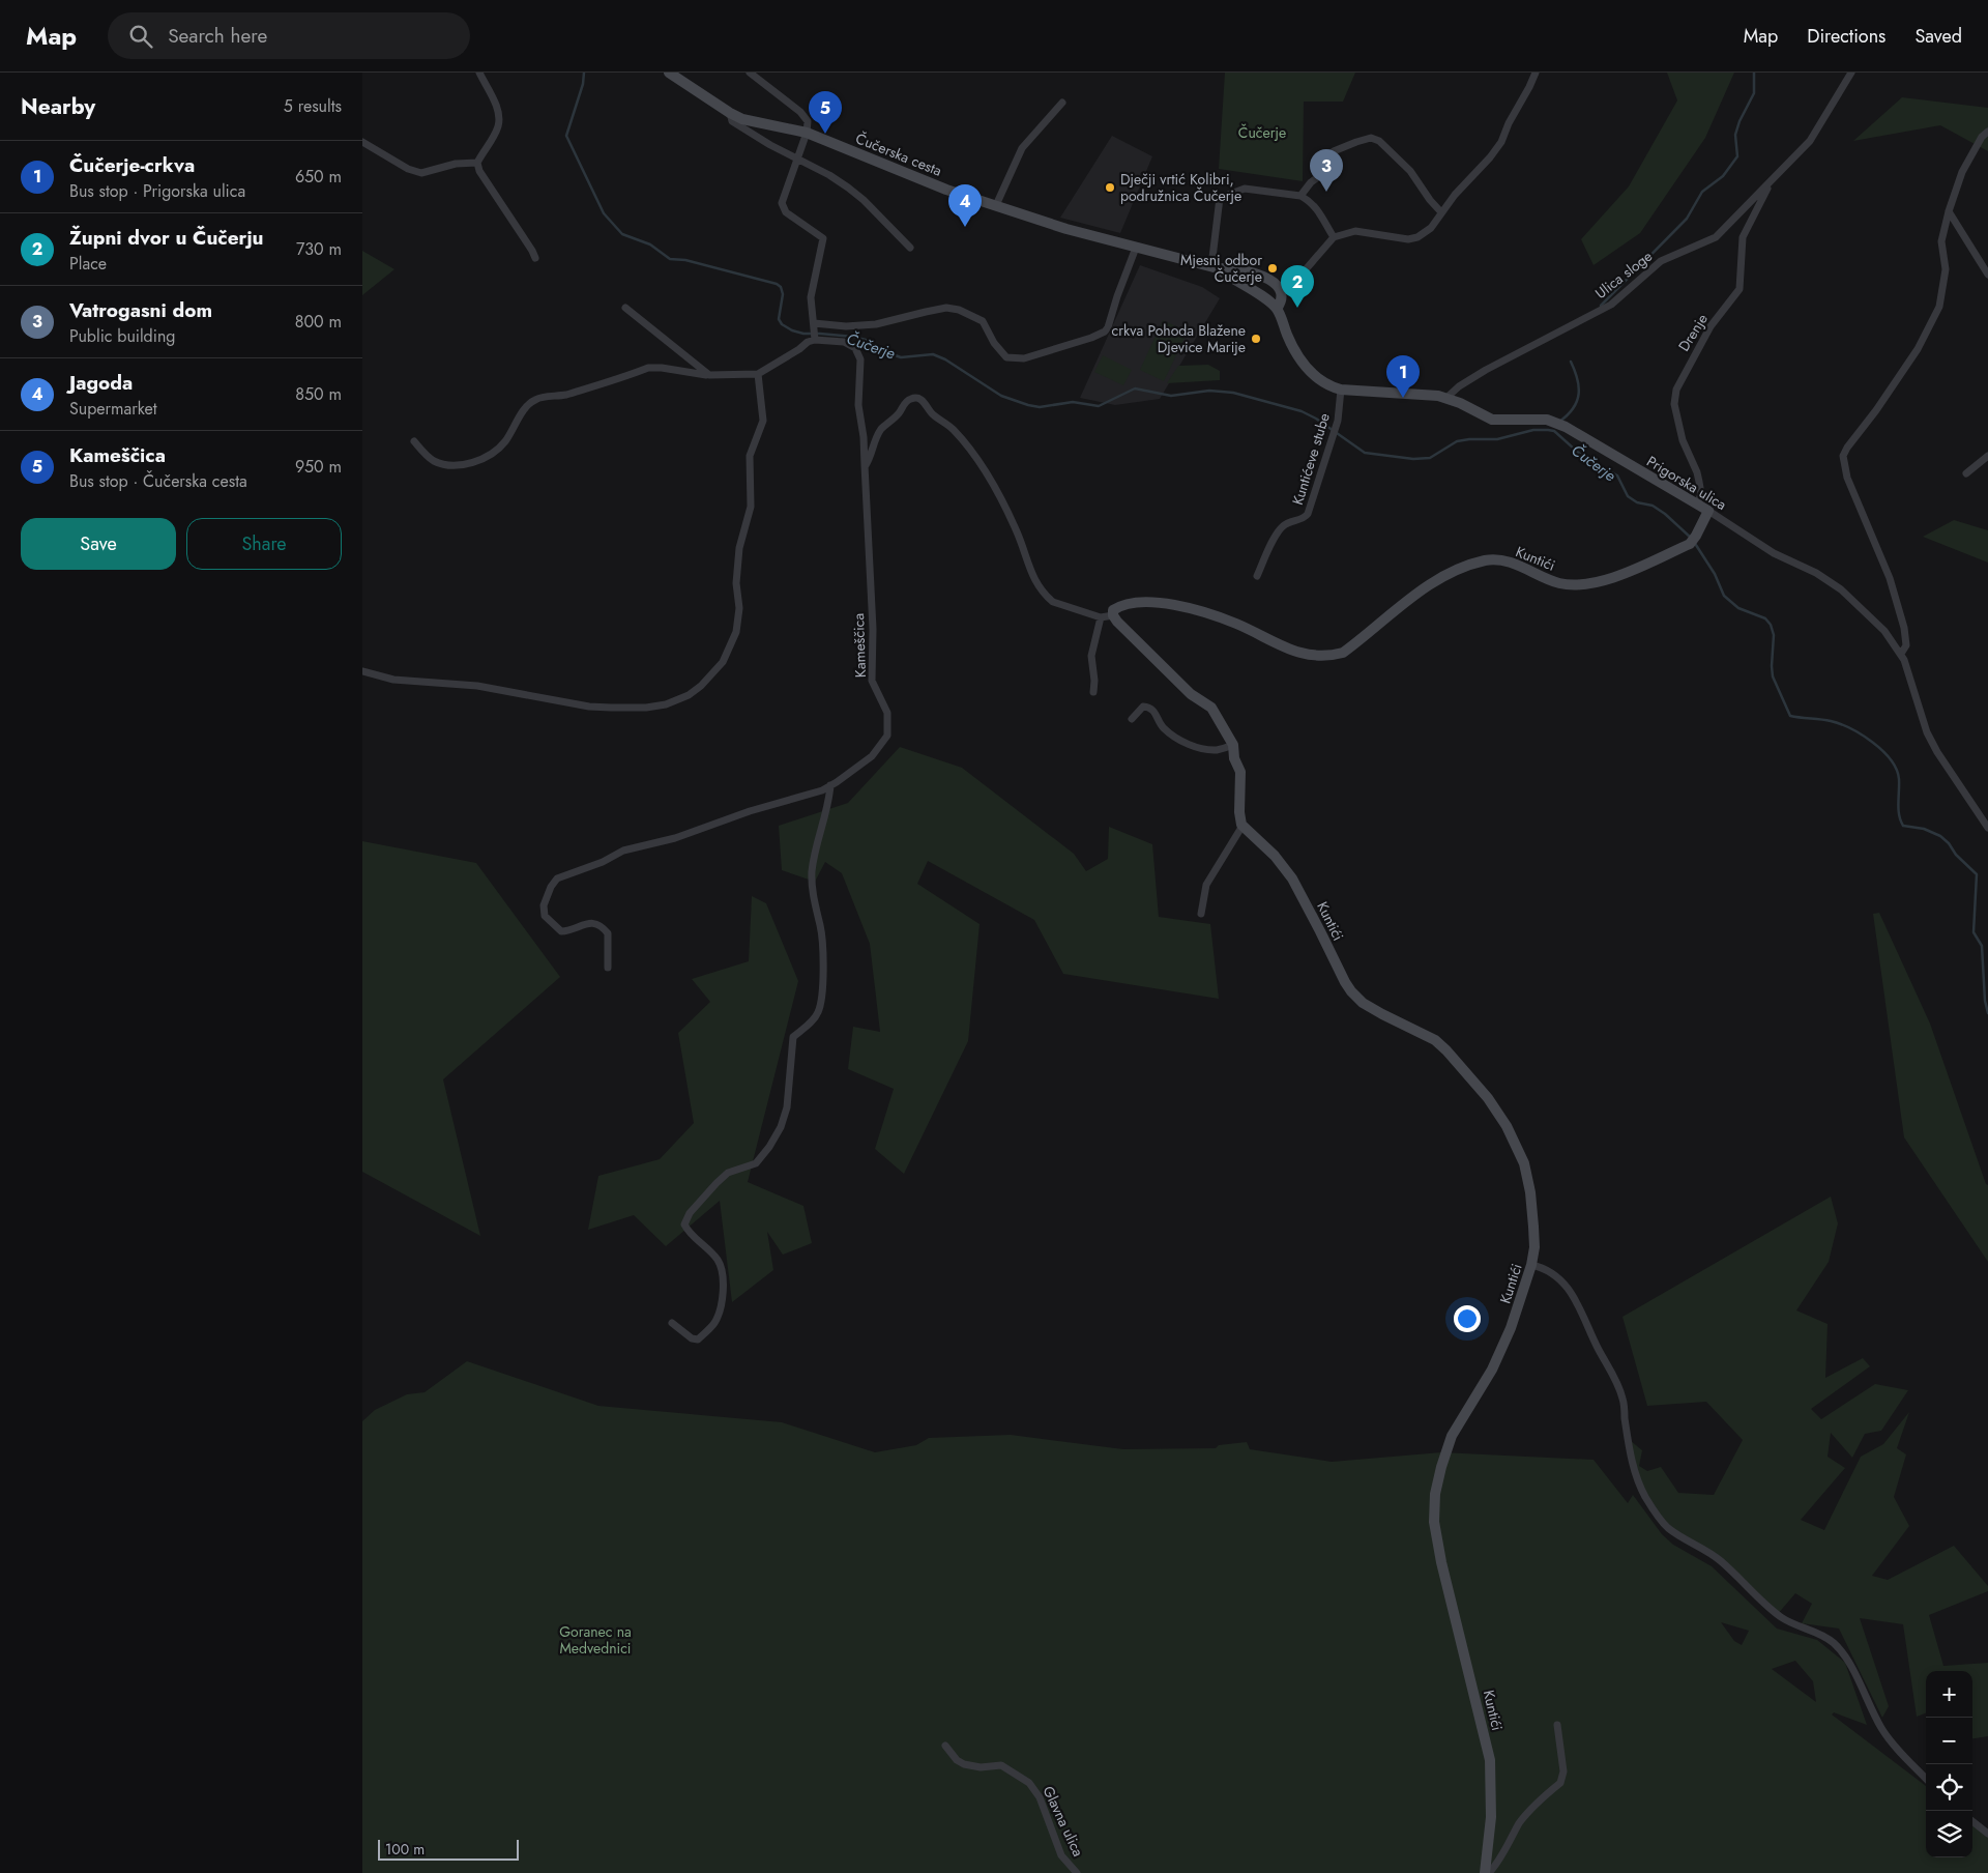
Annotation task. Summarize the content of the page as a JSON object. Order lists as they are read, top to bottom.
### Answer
{
  "streets": {
    "street": [
      "Čučerska cesta",
      "Ulica sloge",
      "Drenje",
      "Kuntićeve stube",
      "Prigorska ulica",
      "Kuntići",
      "Kameščica",
      "Glavna ulica"
    ]
  },
  "crossings": [
    ["Ulica sloge", "Drenje"],
    ["Ulica sloge", "Prigorska ulica"],
    ["Drenje", "Prigorska ulica"],
    ["Kuntićeve stube", "Prigorska ulica"],
    ["Prigorska ulica", "Kuntići"],
    ["Kuntići", "Kameščica"]
  ],
  "water": ["Čučerje"],
  "parks": ["Čučerje", "Goranec na Medvednici"],
  "places": ["Dječji vrtić Kolibri, podružnica Čučerje", "Mjesni odbor Čučerje", "crkva Pohoda Blažene Djevice Marije"],
  "scale_bar": "100 m",
  "page": {
    "header": "Map",
    "search": "Search here",
    "nav": ["Map", "Directions", "Saved"],
    "heading": ["Nearby", "5 results"],
    "pins": [
      "5",
      "3",
      "4",
      "2",
      "1"
    ],
    "list": [
      {
        "mark": "1",
        "name": "Čučerje-crkva",
        "note": "Bus stop · Prigorska ulica",
        "value": "650 m"
      },
      {
        "mark": "2",
        "name": "Župni dvor u Čučerju",
        "note": "Place",
        "value": "730 m"
      },
      {
        "mark": "3",
        "name": "Vatrogasni dom",
        "note": "Public building",
        "value": "800 m"
      },
      {
        "mark": "4",
        "name": "Jagoda",
        "note": "Supermarket",
        "value": "850 m"
      },
      {
        "mark": "5",
        "name": "Kameščica",
        "note": "Bus stop · Čučerska cesta",
        "value": "950 m"
      }
    ],
    "buttons": ["Save", "Share"],
    "map_buttons": ["+", "−"],
    "scale": "100 m"
  }
}
